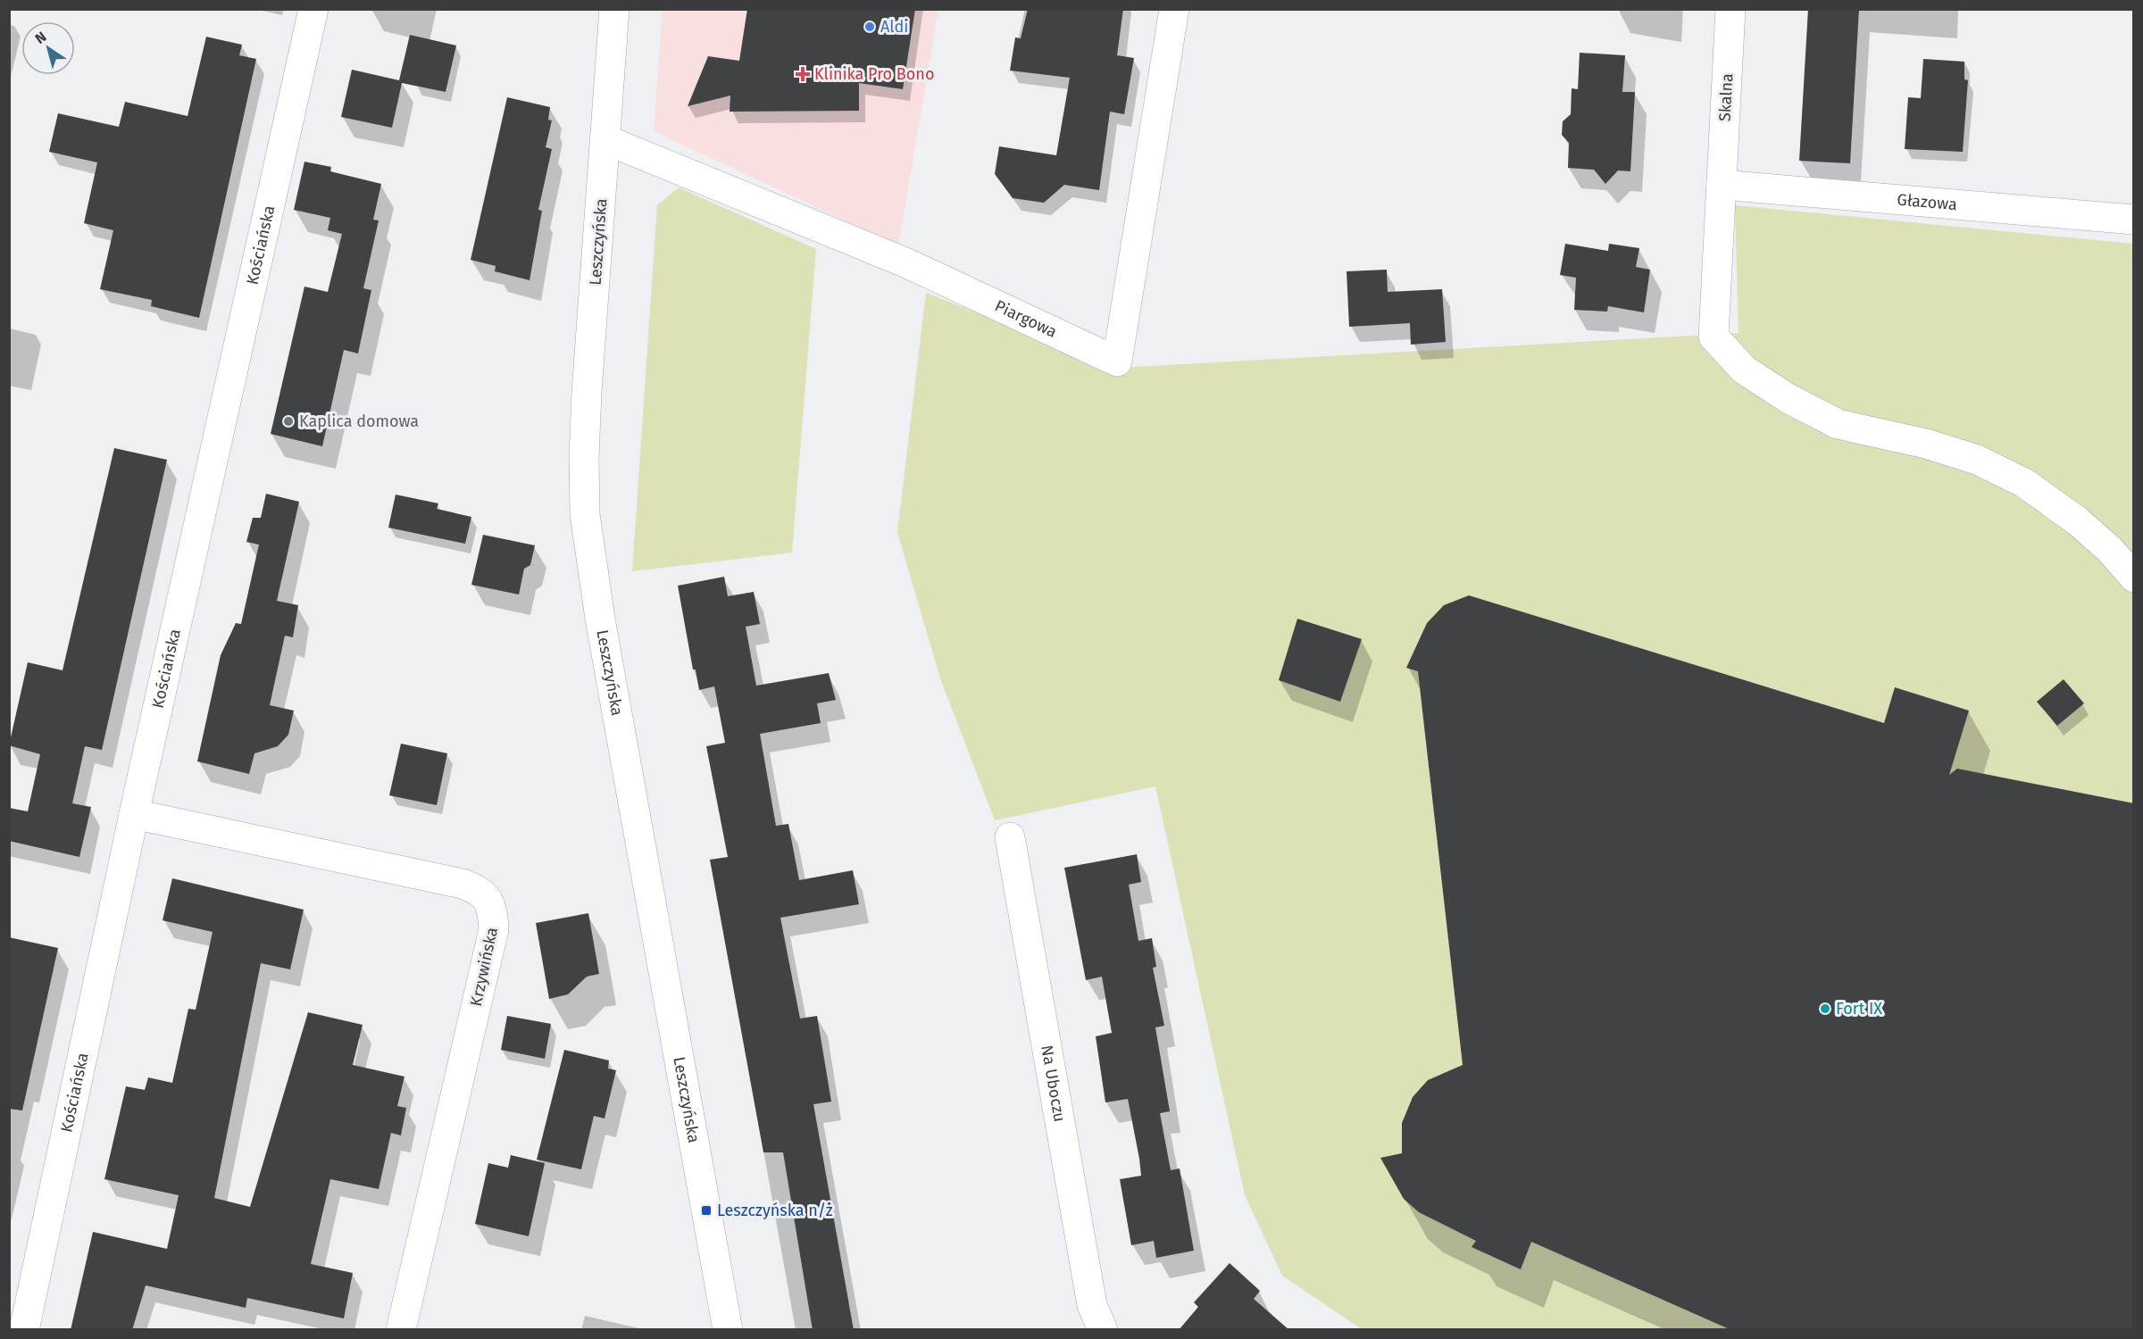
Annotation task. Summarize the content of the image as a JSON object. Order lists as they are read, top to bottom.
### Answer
{
  "streets": {
    "street": [
      "Skalna",
      "Głazowa",
      "Leszczyńska",
      "Kościańska",
      "Piargowa",
      "Krzywińska",
      "Na Uboczu"
    ]
  },
  "crossings": [
    ["Skalna", "Głazowa"],
    ["Leszczyńska", "Piargowa"],
    ["Kościańska", "Krzywińska"]
  ],
  "places": {
    "other": ["Aldi", "Kaplica domowa", "Fort IX"],
    "health": ["Klinika Pro Bono"],
    "transit": ["Leszczyńska n/ż"]
  },
  "north": "top left"
}
